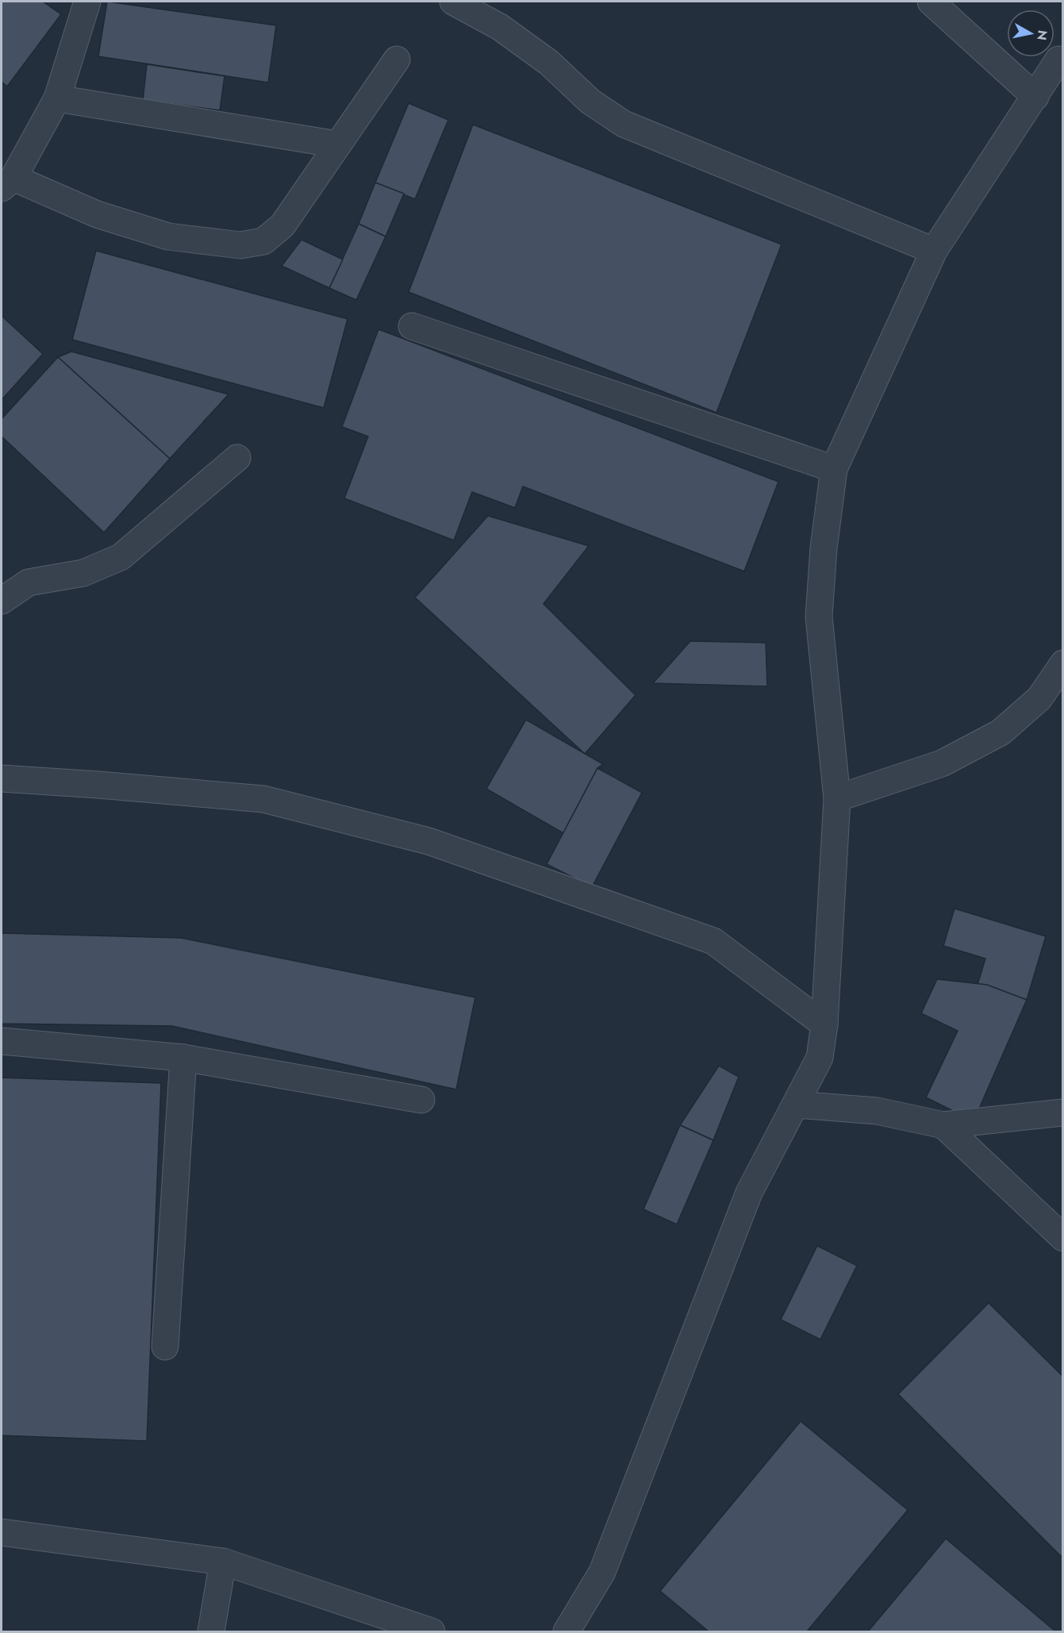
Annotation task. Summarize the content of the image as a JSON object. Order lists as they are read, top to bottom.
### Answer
{
  "north": "right"
}
